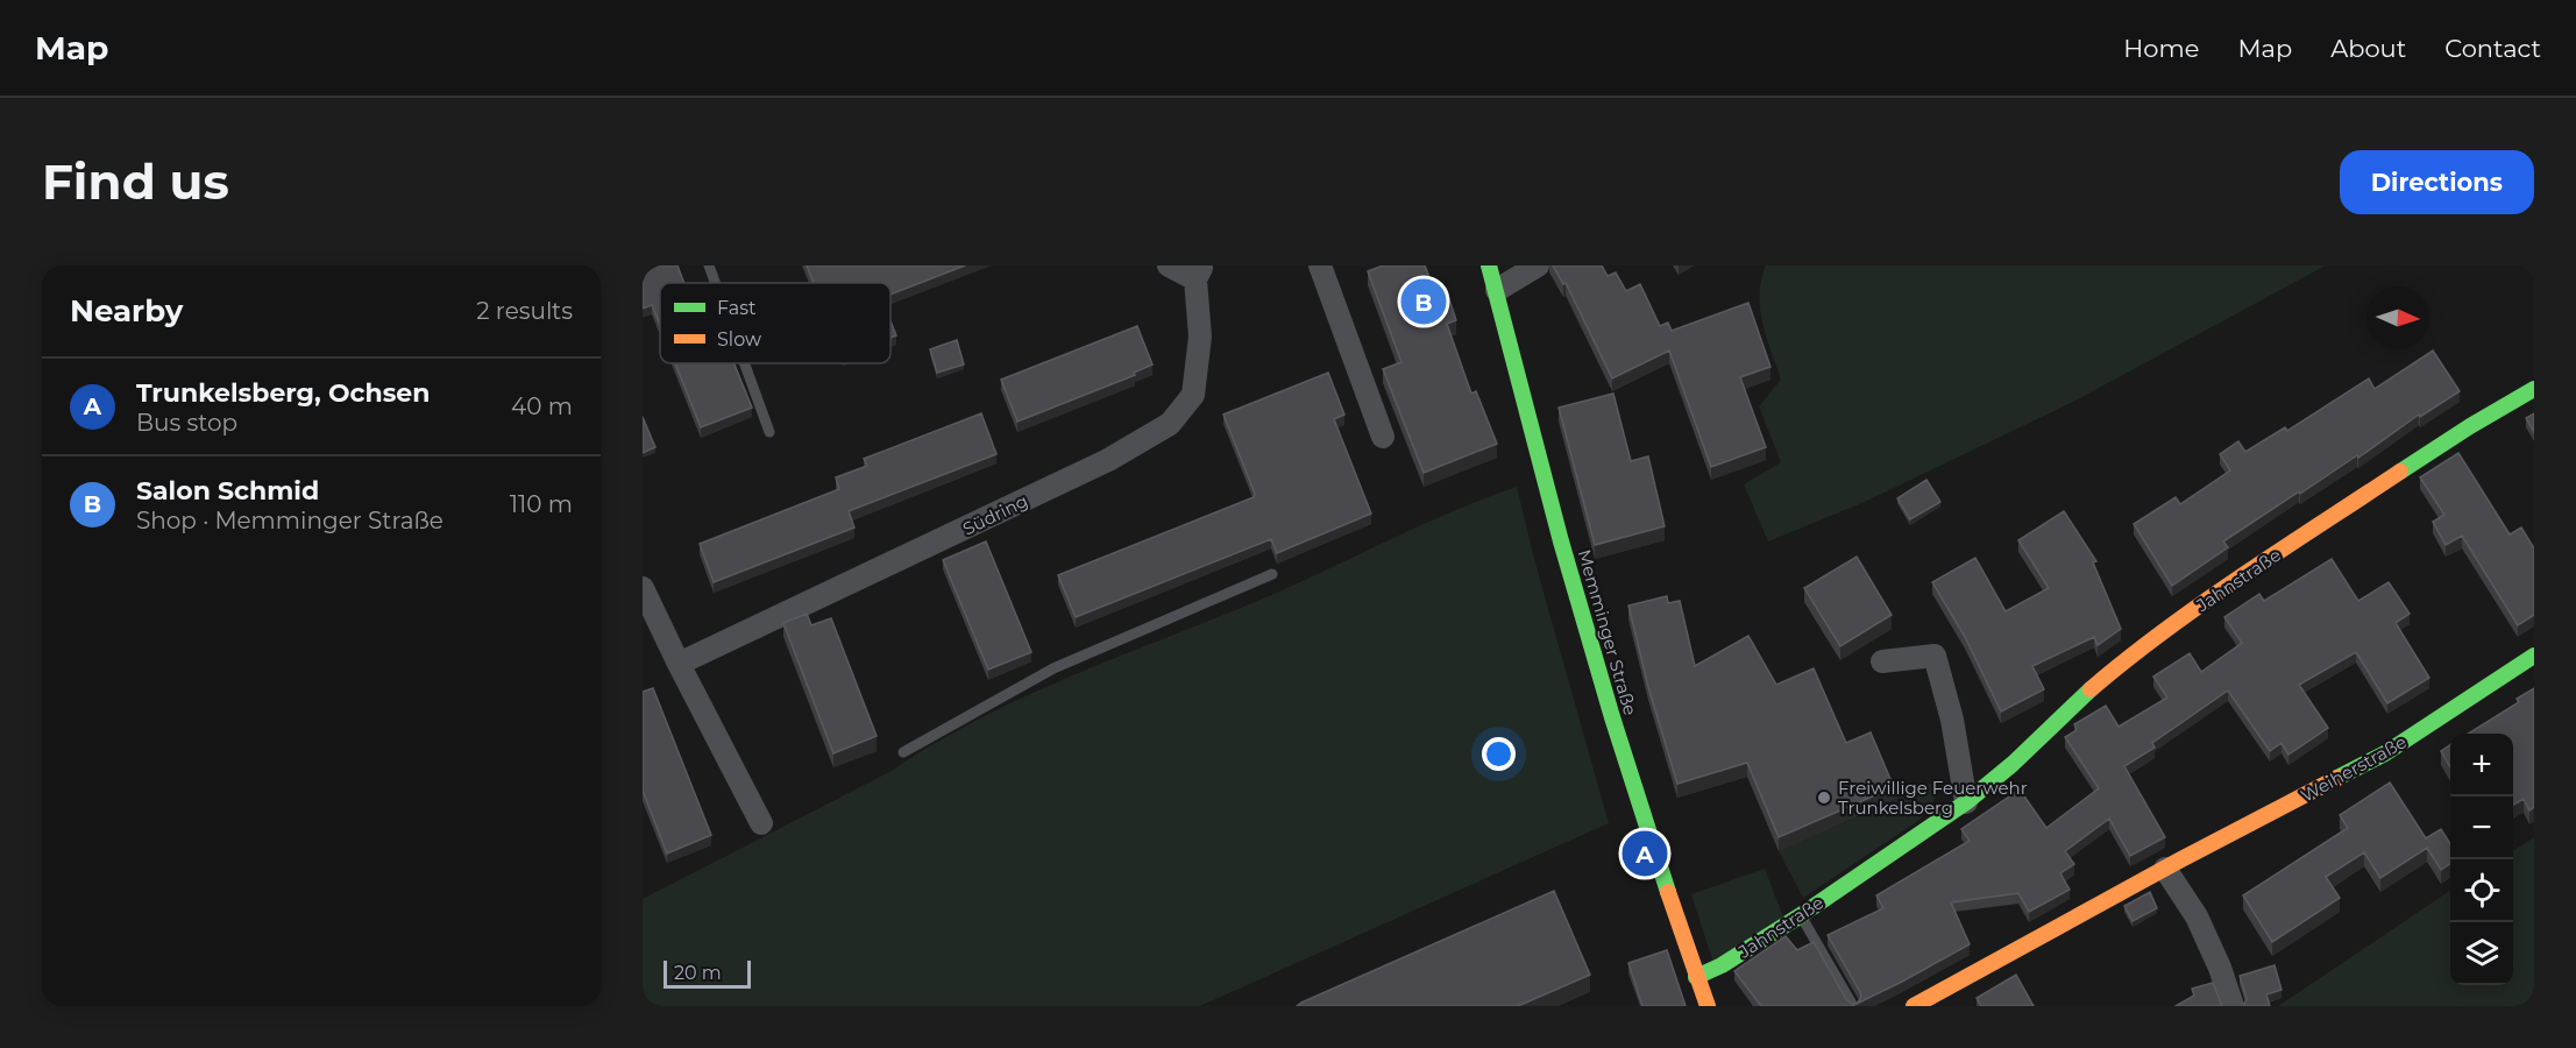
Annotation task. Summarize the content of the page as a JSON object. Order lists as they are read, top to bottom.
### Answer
{
  "streets": {
    "street": [
      "Südring",
      "Jahnstraße",
      "Memminger Straße",
      "Weiherstraße"
    ]
  },
  "crossings": [
    ["Jahnstraße", "Memminger Straße"]
  ],
  "places": ["Freiwillige Feuerwehr Trunkelsberg"],
  "legend": ["Fast", "Slow"],
  "scale_bar": "20 m",
  "north": "right",
  "page": {
    "header": "Map",
    "nav": [
      "Home",
      "Map",
      "About",
      "Contact"
    ],
    "buttons": "Directions",
    "title": "Find us",
    "heading": ["Nearby", "2 results"],
    "pins": ["B", "A"],
    "list": [
      {
        "mark": "A",
        "name": "Trunkelsberg, Ochsen",
        "note": "Bus stop",
        "value": "40 m"
      },
      {
        "mark": "B",
        "name": "Salon Schmid",
        "note": "Shop · Memminger Straße",
        "value": "110 m"
      }
    ],
    "map_buttons": ["+", "−"],
    "scale": "20 m"
  }
}
